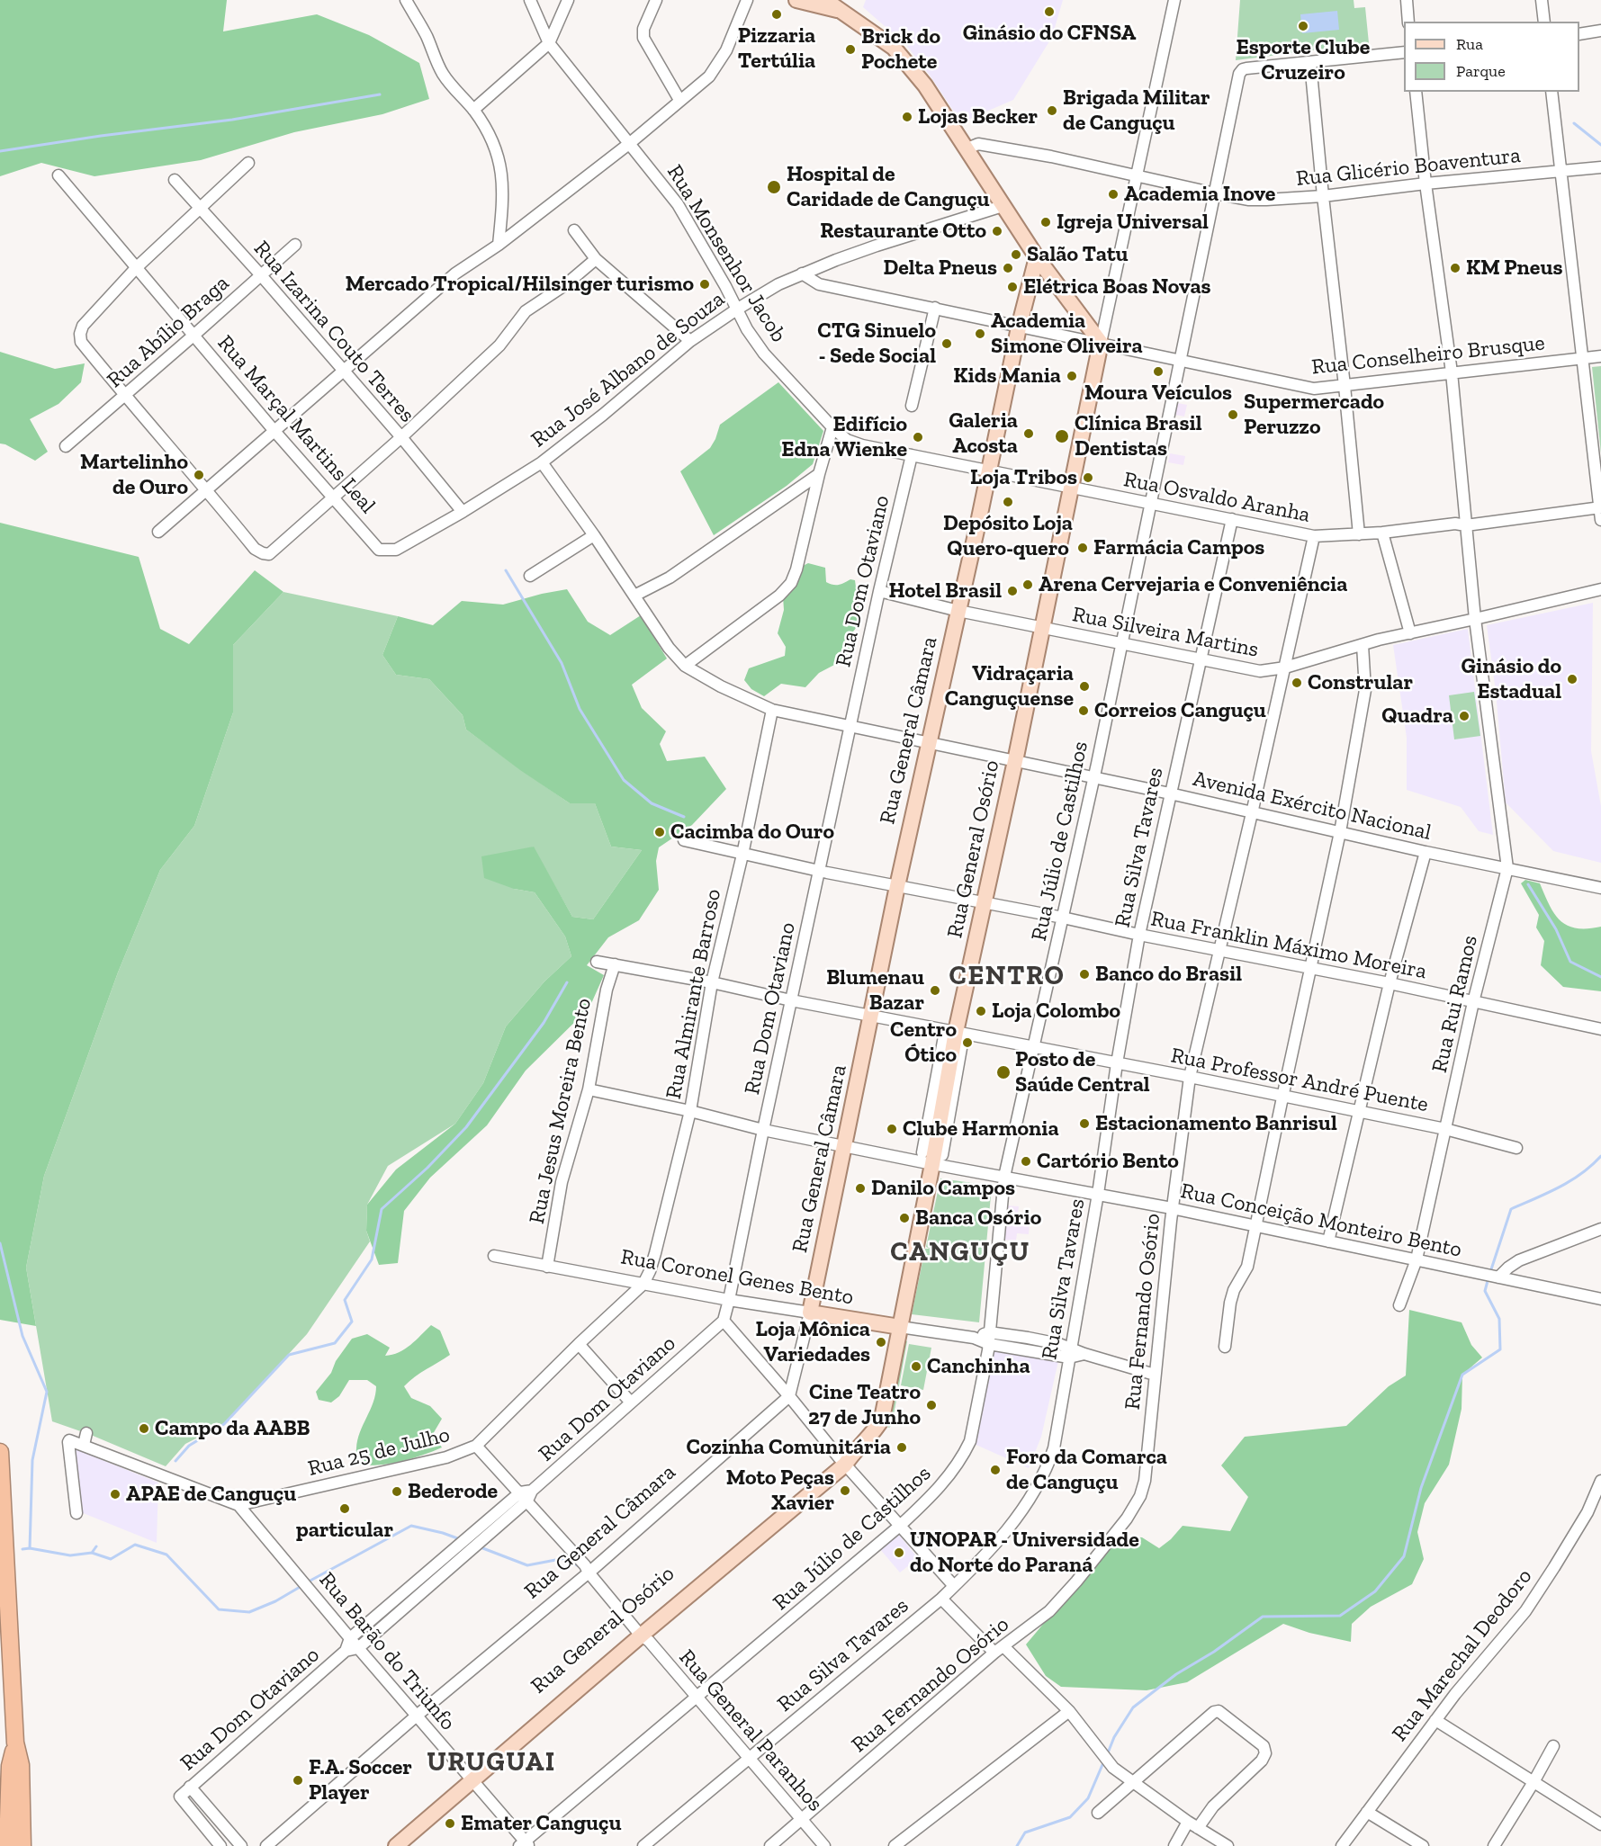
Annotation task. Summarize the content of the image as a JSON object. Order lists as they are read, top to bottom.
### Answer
{
  "streets": {
    "main road": ["Rua General Câmara", "Rua General Osório", "Rua Coronel Genes Bento"],
    "street": [
      "Rua Glicério Boaventura",
      "Rua Monsenhor Jacob",
      "Rua Abílio Braga",
      "Rua Izarina Couto Terres",
      "Rua Conselheiro Brusque",
      "Rua José Albano de Souza",
      "Rua Marçal Martins Leal",
      "Rua Osvaldo Aranha",
      "Rua Dom Otaviano",
      "Rua Silveira Martins",
      "Avenida Exército Nacional",
      "Rua Júlio de Castilhos",
      "Rua Silva Tavares",
      "Rua Franklin Máximo Moreira",
      "Rua Almirante Barroso",
      "Rua Rui Ramos",
      "Rua Professor André Puente",
      "Rua Jesus Moreira Bento",
      "Rua Conceição Monteiro Bento",
      "Rua Fernando Osório",
      "Rua 25 de Julho",
      "Rua Barão do Triunfo",
      "Rua Marechal Deodoro",
      "Rua General Paranhos"
    ]
  },
  "crossings": [
    ["Rua Glicério Boaventura", "Rua Júlio de Castilhos"],
    ["Rua Monsenhor Jacob", "Rua José Albano de Souza"],
    ["Rua Monsenhor Jacob", "Rua Osvaldo Aranha"],
    ["Rua Abílio Braga", "Rua Izarina Couto Terres"],
    ["Rua Abílio Braga", "Rua Marçal Martins Leal"],
    ["Rua Izarina Couto Terres", "Rua José Albano de Souza"],
    ["Rua Conselheiro Brusque", "Rua General Câmara"],
    ["Rua Conselheiro Brusque", "Rua Júlio de Castilhos"],
    ["Rua Conselheiro Brusque", "Rua General Osório"],
    ["Rua José Albano de Souza", "Rua Marçal Martins Leal"],
    ["Rua Osvaldo Aranha", "Rua Dom Otaviano"],
    ["Rua Osvaldo Aranha", "Rua General Câmara"],
    ["Rua Osvaldo Aranha", "Rua Júlio de Castilhos"],
    ["Rua Osvaldo Aranha", "Rua Silva Tavares"],
    ["Rua Osvaldo Aranha", "Rua General Osório"],
    ["Rua Osvaldo Aranha", "Rua Fernando Osório"],
    ["Rua Dom Otaviano", "Rua Silveira Martins"],
    ["Rua Dom Otaviano", "Avenida Exército Nacional"],
    ["Rua Dom Otaviano", "Rua Franklin Máximo Moreira"],
    ["Rua Dom Otaviano", "Rua Professor André Puente"],
    ["Rua Dom Otaviano", "Rua Conceição Monteiro Bento"],
    ["Rua Dom Otaviano", "Rua Coronel Genes Bento"],
    ["Rua Dom Otaviano", "Rua Barão do Triunfo"],
    ["Rua Dom Otaviano", "Rua General Paranhos"],
    ["Rua Silveira Martins", "Rua General Câmara"],
    ["Rua Silveira Martins", "Rua Júlio de Castilhos"],
    ["Rua Silveira Martins", "Rua Silva Tavares"],
    ["Rua Silveira Martins", "Rua General Osório"],
    ["Rua Silveira Martins", "Rua Fernando Osório"],
    ["Rua General Câmara", "Avenida Exército Nacional"],
    ["Rua General Câmara", "Rua Franklin Máximo Moreira"],
    ["Rua General Câmara", "Rua Professor André Puente"],
    ["Rua General Câmara", "Rua Conceição Monteiro Bento"],
    ["Rua General Câmara", "Rua Coronel Genes Bento"],
    ["Rua General Câmara", "Rua Barão do Triunfo"],
    ["Rua General Câmara", "Rua General Paranhos"],
    ["Avenida Exército Nacional", "Rua Júlio de Castilhos"],
    ["Avenida Exército Nacional", "Rua Silva Tavares"],
    ["Avenida Exército Nacional", "Rua General Osório"],
    ["Avenida Exército Nacional", "Rua Almirante Barroso"],
    ["Avenida Exército Nacional", "Rua Rui Ramos"],
    ["Avenida Exército Nacional", "Rua Fernando Osório"],
    ["Rua Júlio de Castilhos", "Rua Franklin Máximo Moreira"],
    ["Rua Júlio de Castilhos", "Rua Professor André Puente"],
    ["Rua Júlio de Castilhos", "Rua Conceição Monteiro Bento"],
    ["Rua Júlio de Castilhos", "Rua Coronel Genes Bento"],
    ["Rua Júlio de Castilhos", "Rua Barão do Triunfo"],
    ["Rua Júlio de Castilhos", "Rua General Paranhos"],
    ["Rua Silva Tavares", "Rua Franklin Máximo Moreira"],
    ["Rua Silva Tavares", "Rua Professor André Puente"],
    ["Rua Silva Tavares", "Rua Conceição Monteiro Bento"],
    ["Rua Silva Tavares", "Rua Coronel Genes Bento"],
    ["Rua Silva Tavares", "Rua General Paranhos"],
    ["Rua General Osório", "Rua Franklin Máximo Moreira"],
    ["Rua General Osório", "Rua Professor André Puente"],
    ["Rua General Osório", "Rua Conceição Monteiro Bento"],
    ["Rua General Osório", "Rua Coronel Genes Bento"],
    ["Rua General Osório", "Rua Barão do Triunfo"],
    ["Rua General Osório", "Rua General Paranhos"],
    ["Rua Franklin Máximo Moreira", "Rua Almirante Barroso"],
    ["Rua Franklin Máximo Moreira", "Rua Rui Ramos"],
    ["Rua Franklin Máximo Moreira", "Rua Fernando Osório"],
    ["Rua Almirante Barroso", "Rua Professor André Puente"],
    ["Rua Almirante Barroso", "Rua Conceição Monteiro Bento"],
    ["Rua Almirante Barroso", "Rua Coronel Genes Bento"],
    ["Rua Almirante Barroso", "Rua 25 de Julho"],
    ["Rua Rui Ramos", "Rua Professor André Puente"],
    ["Rua Rui Ramos", "Rua Conceição Monteiro Bento"],
    ["Rua Professor André Puente", "Rua Jesus Moreira Bento"],
    ["Rua Professor André Puente", "Rua Fernando Osório"],
    ["Rua Jesus Moreira Bento", "Rua Conceição Monteiro Bento"],
    ["Rua Jesus Moreira Bento", "Rua Coronel Genes Bento"],
    ["Rua Conceição Monteiro Bento", "Rua Fernando Osório"],
    ["Rua Coronel Genes Bento", "Rua Fernando Osório"],
    ["Rua Coronel Genes Bento", "Rua 25 de Julho"],
    ["Rua Fernando Osório", "Rua General Paranhos"],
    ["Rua 25 de Julho", "Rua Barão do Triunfo"],
    ["Rua 25 de Julho", "Rua General Paranhos"]
  ],
  "districts": ["CENTRO", "CANGUÇU", "URUGUAI"],
  "places": [
    "Ginásio do CFNSA",
    "Pizzaria Tertúlia",
    "Esporte Clube Cruzeiro",
    "Brick do Pochete",
    "Brigada Militar de Canguçu",
    "Lojas Becker",
    "Hospital de Caridade de Canguçu",
    "Academia Inove",
    "Igreja Universal",
    "Restaurante Otto",
    "Salão Tatu",
    "Delta Pneus",
    "KM Pneus",
    "Mercado Tropical/Hilsinger turismo",
    "Elétrica Boas Novas",
    "Academia Simone Oliveira",
    "CTG Sinuelo - Sede Social",
    "Moura Veículos",
    "Kids Mania",
    "Supermercado Peruzzo",
    "Galeria Acosta",
    "Clínica Brasil Dentistas",
    "Edifício Edna Wienke",
    "Martelinho de Ouro",
    "Loja Tribos",
    "Depósito Loja Quero-quero",
    "Farmácia Campos",
    "Arena Cervejaria e Conveniência",
    "Hotel Brasil",
    "Ginásio do Estadual",
    "Constrular",
    "Vidraçaria Canguçuense",
    "Correios Canguçu",
    "Quadra",
    "Cacimba do Ouro",
    "Banco do Brasil",
    "Blumenau Bazar",
    "Loja Colombo",
    "Centro Ótico",
    "Posto de Saúde Central",
    "Estacionamento Banrisul",
    "Clube Harmonia",
    "Cartório Bento",
    "Danilo Campos",
    "Banca Osório",
    "Loja Mônica Variedades",
    "Canchinha",
    "Cine Teatro 27 de Junho",
    "Campo da AABB",
    "Cozinha Comunitária",
    "Foro da Comarca de Canguçu",
    "Moto Peças Xavier",
    "Bederode",
    "APAE de Canguçu",
    "particular",
    "UNOPAR - Universidade do Norte do Paraná",
    "F.A. Soccer Player",
    "Emater Canguçu"
  ],
  "legend": ["Rua", "Parque"]
}
